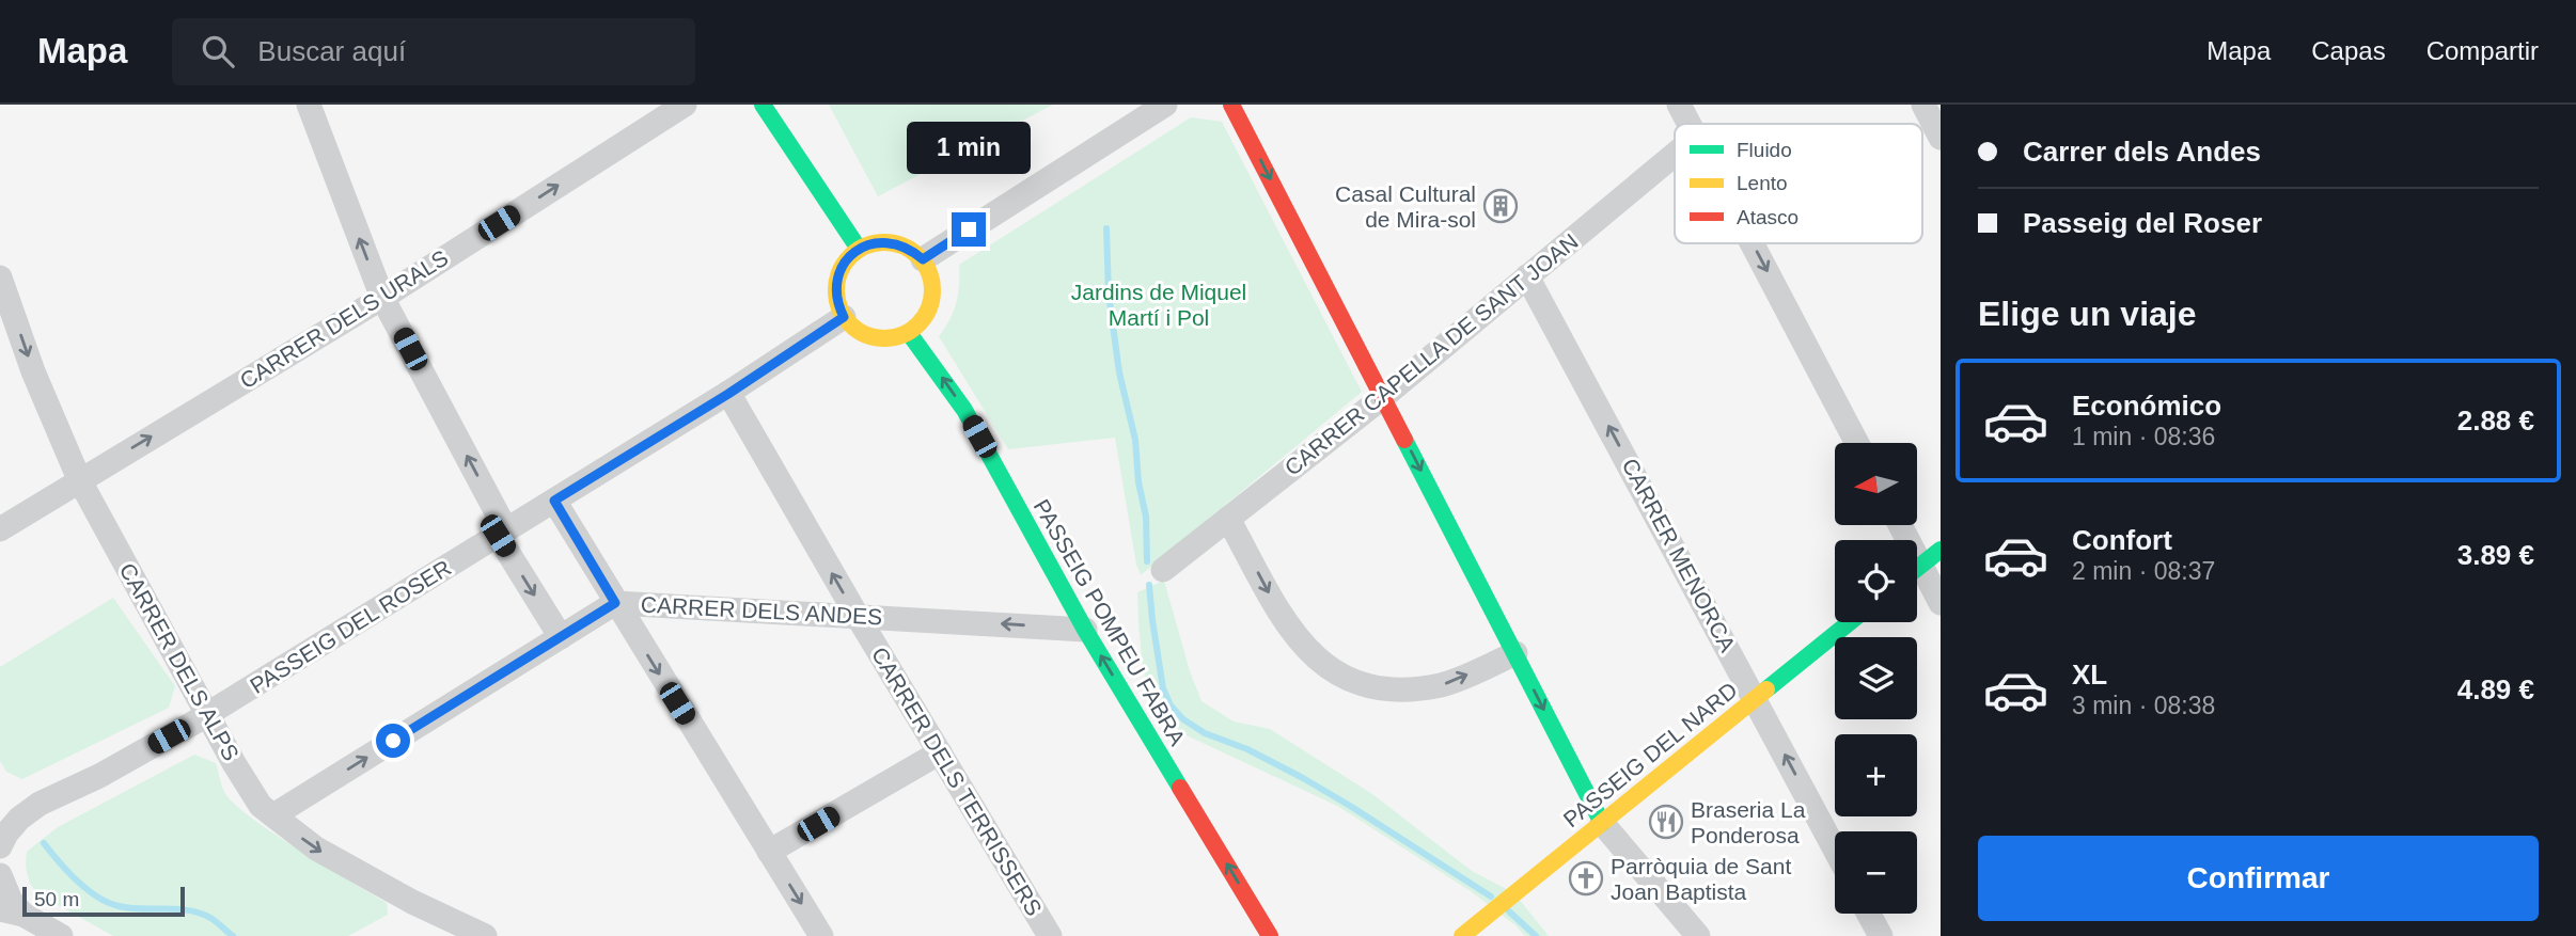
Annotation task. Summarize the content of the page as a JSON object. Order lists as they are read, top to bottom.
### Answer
{
  "streets": {
    "street": [
      "CARRER DELS URALS",
      "CARRER CAPELLA DE SANT JOAN",
      "CARRER MENORCA",
      "CARRER DELS ANDES",
      "PASSEIG POMPEU FABRA",
      "PASSEIG DEL ROSER",
      "CARRER DELS ALPS",
      "PASSEIG DEL NARD",
      "CARRER DELS TERRISSERS"
    ]
  },
  "crossings": [
    ["CARRER DELS URALS", "CARRER DELS ALPS"],
    ["CARRER CAPELLA DE SANT JOAN", "CARRER MENORCA"],
    ["CARRER MENORCA", "PASSEIG DEL NARD"],
    ["CARRER DELS ANDES", "PASSEIG POMPEU FABRA"],
    ["CARRER DELS ANDES", "CARRER DELS ALPS"],
    ["CARRER DELS ANDES", "CARRER DELS TERRISSERS"],
    ["PASSEIG POMPEU FABRA", "PASSEIG DEL ROSER"],
    ["PASSEIG DEL ROSER", "CARRER DELS ALPS"],
    ["PASSEIG DEL ROSER", "CARRER DELS TERRISSERS"]
  ],
  "one_way": ["CARRER DELS URALS", "PASSEIG POMPEU FABRA", "CARRER DELS ALPS"],
  "parks": ["Jardins de Miquel Martí i Pol"],
  "places": {
    "building": ["Casal Cultural de Mira-sol"],
    "restaurant": ["Braseria La Ponderosa"],
    "church": ["Parròquia de Sant Joan Baptista"]
  },
  "legend": ["Fluido", "Lento", "Atasco"],
  "scale_bar": "50 m",
  "north": "left",
  "page": {
    "header": "Mapa",
    "search": "Buscar aquí",
    "nav": ["Mapa", "Capas", "Compartir"],
    "banner": ["Carrer dels Andes", "Passeig del Roser"],
    "bubble": "1 min",
    "heading": "Elige un viaje",
    "list": [
      {
        "name": "Económico",
        "note": "1 min · 08:36",
        "value": "2.88 €"
      },
      {
        "name": "Confort",
        "note": "2 min · 08:37",
        "value": "3.89 €"
      },
      {
        "name": "XL",
        "note": "3 min · 08:38",
        "value": "4.89 €"
      }
    ],
    "map_buttons": ["+", "−"],
    "buttons": "Confirmar",
    "scale": "50 m"
  }
}
